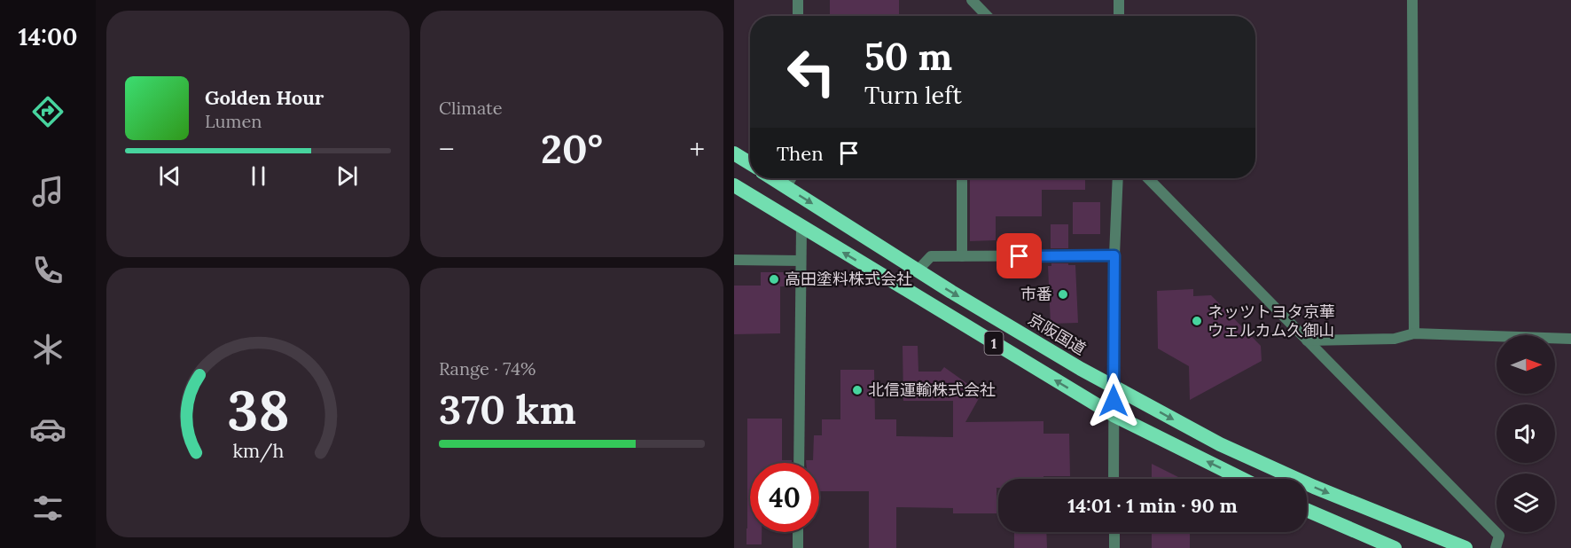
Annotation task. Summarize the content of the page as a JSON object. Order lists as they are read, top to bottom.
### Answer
{
  "streets": {
    "highway": ["京阪国道", "1"]
  },
  "places": [
    "高田塗料株式会社",
    "市番",
    "ネッツトヨタ京華 ウェルカム久御山",
    "北信運輸株式会社"
  ],
  "north": "right",
  "page": {
    "tabs": "14:00",
    "tile": [
      "Climate",
      ["Range · 74%", "370 km"]
    ],
    "turn": ["50 m", "Turn left"],
    "song": ["Golden Hour", "Lumen"],
    "heat": ["−", "20°", "+"],
    "then": "Then",
    "limit": "40",
    "trip": "14:01 · 1 min · 90 m",
    "gauge": ["38", "km/h"]
  }
}
